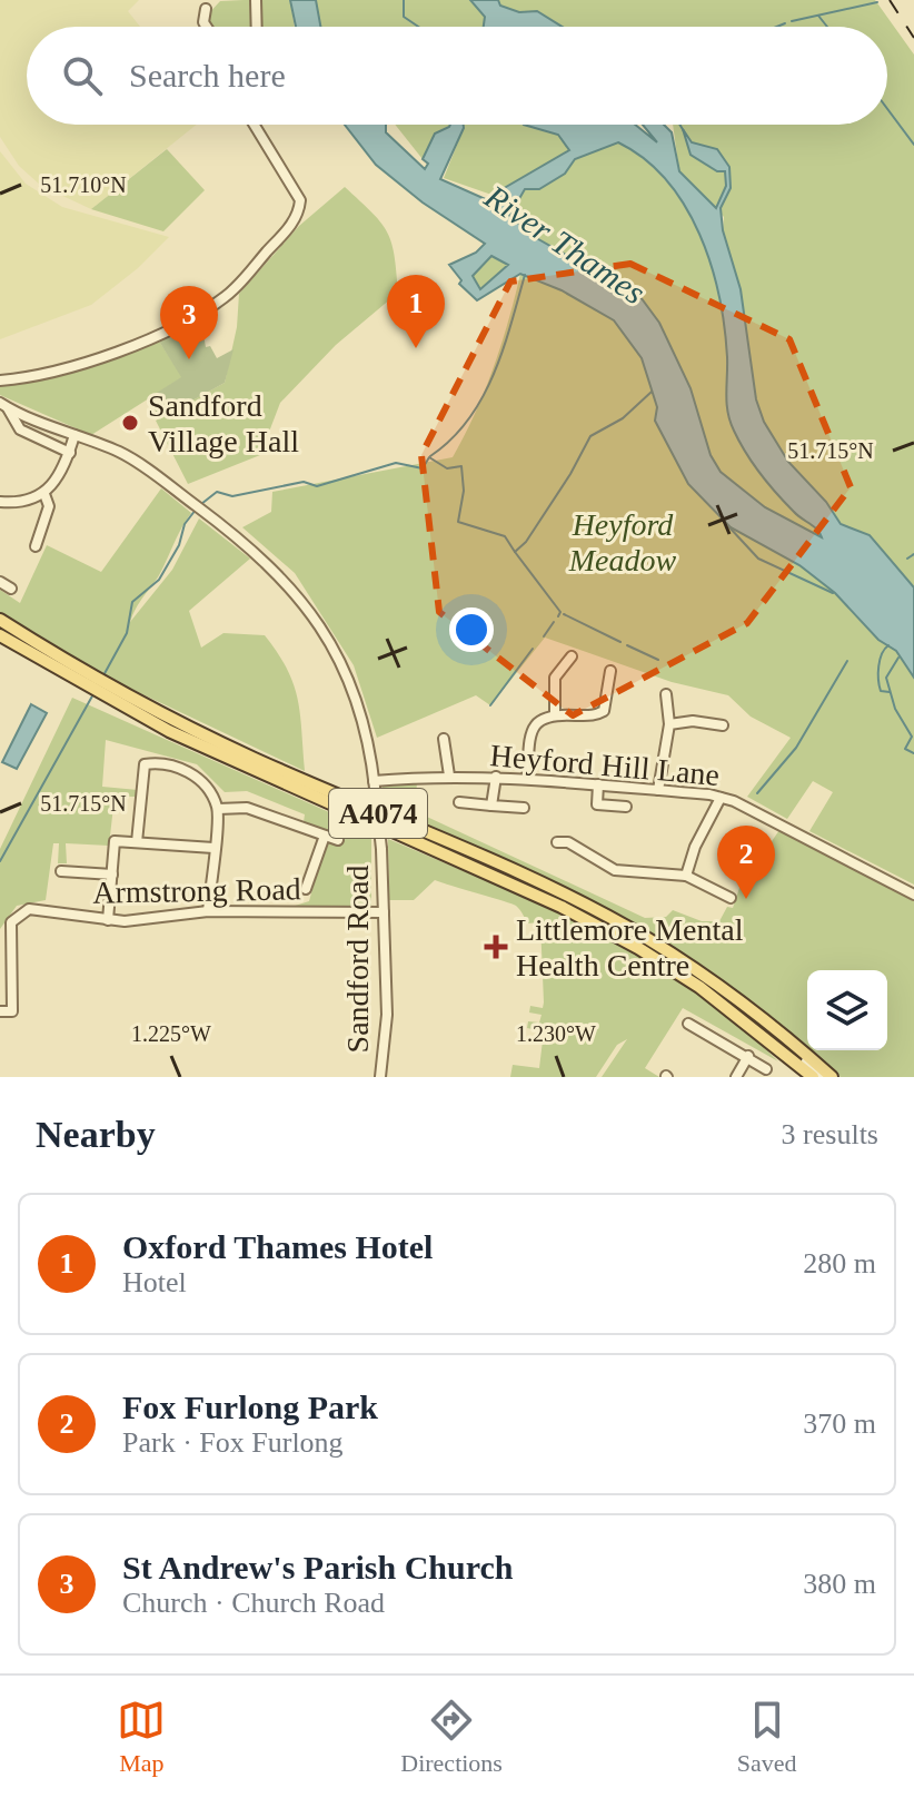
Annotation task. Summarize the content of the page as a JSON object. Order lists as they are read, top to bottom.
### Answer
{
  "streets": {
    "main road": ["A4074"],
    "street": ["Heyford Hill Lane", "Armstrong Road", "Sandford Road"]
  },
  "crossings": [
    ["Heyford Hill Lane", "Sandford Road"],
    ["Armstrong Road", "Sandford Road"]
  ],
  "water": ["River Thames"],
  "parks": ["Heyford Meadow"],
  "places": {
    "other": ["Sandford Village Hall"],
    "health": ["Littlemore Mental Health Centre"]
  },
  "page": {
    "search": "Search here",
    "pins": ["1", "3", "2"],
    "heading": ["Nearby", "3 results"],
    "list": [
      {
        "mark": "1",
        "name": "Oxford Thames Hotel",
        "note": "Hotel",
        "value": "280 m"
      },
      {
        "mark": "2",
        "name": "Fox Furlong Park",
        "note": "Park · Fox Furlong",
        "value": "370 m"
      },
      {
        "mark": "3",
        "name": "St Andrew's Parish Church",
        "note": "Church · Church Road",
        "value": "380 m"
      }
    ],
    "nav": ["Map", "Directions", "Saved"]
  },
  "coordinates": [
    "51.710°N",
    "51.715°N",
    "1.225°W",
    "1.230°W"
  ]
}
